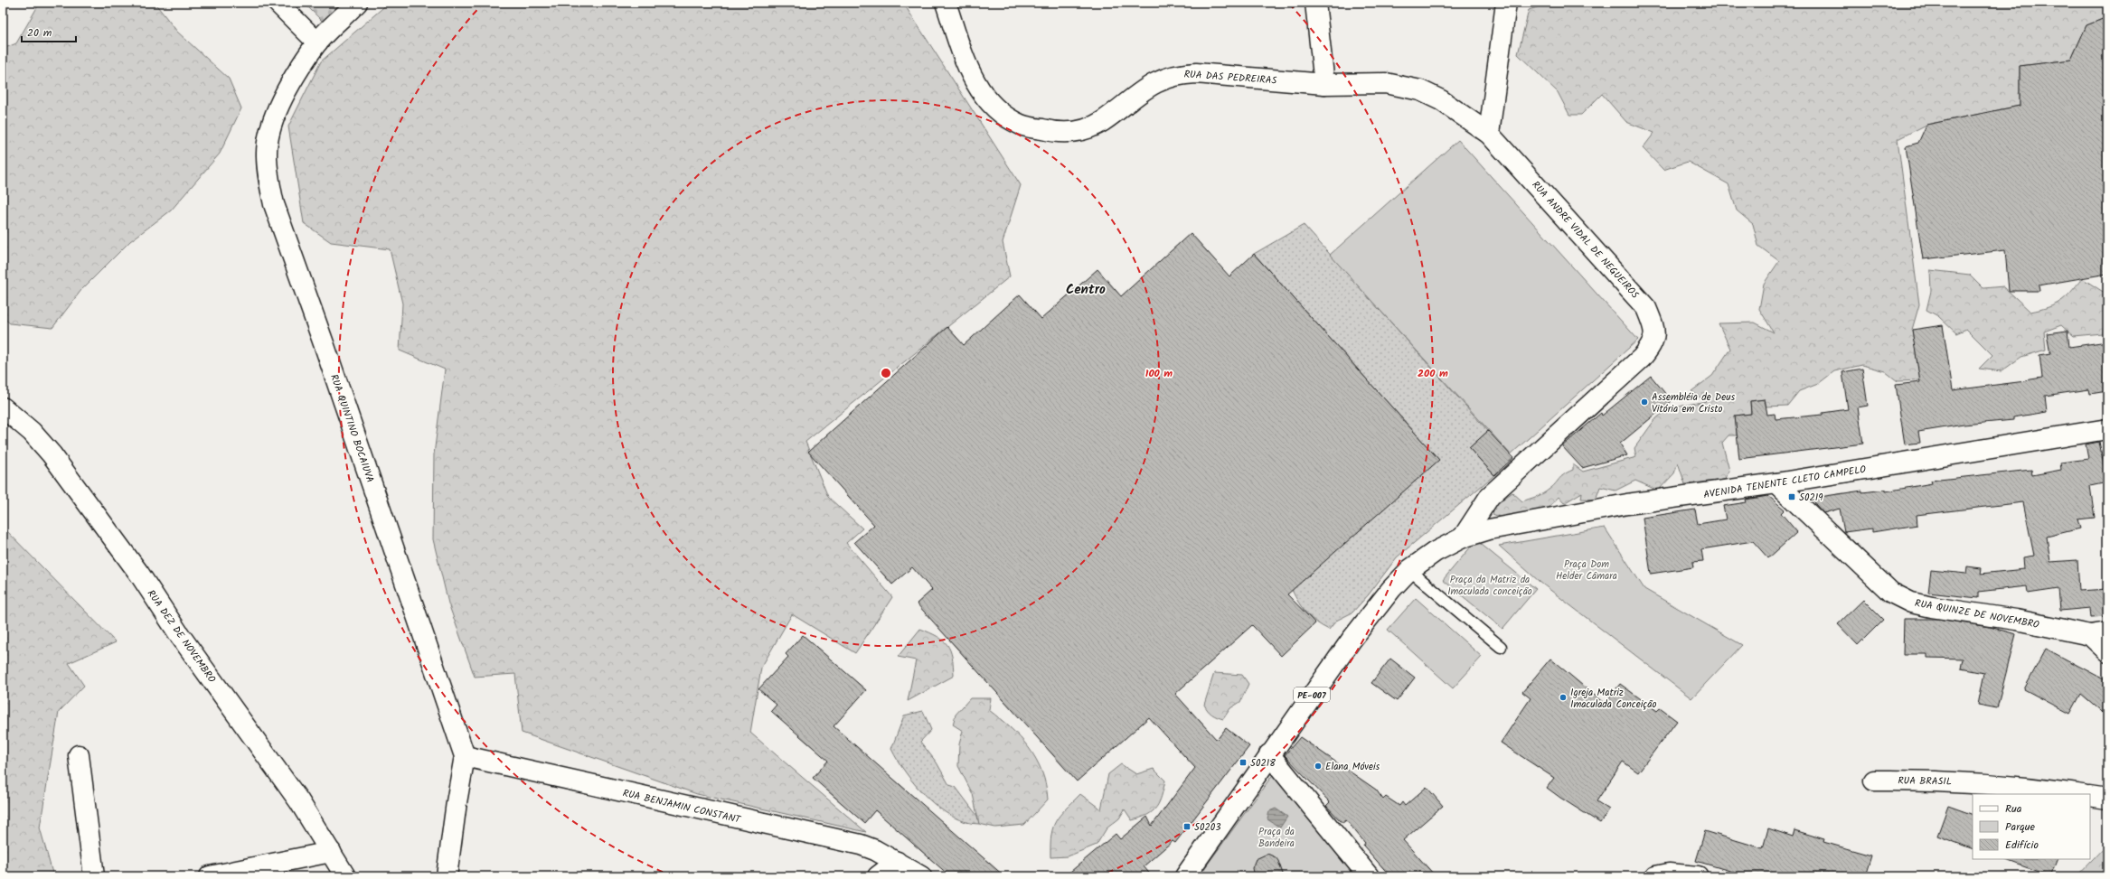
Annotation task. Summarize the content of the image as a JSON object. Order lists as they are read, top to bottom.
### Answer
{
  "streets": {
    "street": [
      "RUA DAS PEDREIRAS",
      "RUA ANDRE VIDAL DE NEGUEIROS",
      "RUA QUINTINO BOCAIUVA",
      "AVENIDA TENENTE CLETO CAMPELO",
      "RUA QUINZE DE NOVEMBRO",
      "RUA DEZ DE NOVEMBRO",
      "PE-007",
      "RUA BRASIL",
      "RUA BENJAMIN CONSTANT"
    ]
  },
  "crossings": [
    ["RUA DAS PEDREIRAS", "RUA ANDRE VIDAL DE NEGUEIROS"],
    ["RUA ANDRE VIDAL DE NEGUEIROS", "AVENIDA TENENTE CLETO CAMPELO"],
    ["RUA ANDRE VIDAL DE NEGUEIROS", "PE-007"],
    ["RUA QUINTINO BOCAIUVA", "RUA BENJAMIN CONSTANT"],
    ["AVENIDA TENENTE CLETO CAMPELO", "RUA QUINZE DE NOVEMBRO"],
    ["AVENIDA TENENTE CLETO CAMPELO", "PE-007"]
  ],
  "districts": ["Centro"],
  "parks": ["Praça Dom Helder Câmara", "Praça da Matriz da Imaculada conceição", "Praça da Bandeira"],
  "places": {
    "other": ["Assembléia de Deus Vitória em Cristo", "Igreja Matriz Imaculada Conceição", "Elana Móveis"],
    "transit": ["50219", "50218", "50203"]
  },
  "legend": ["Rua", "Parque", "Edifício"],
  "scale_bar": "20 m",
  "rings": ["100 m", "200 m"]
}
